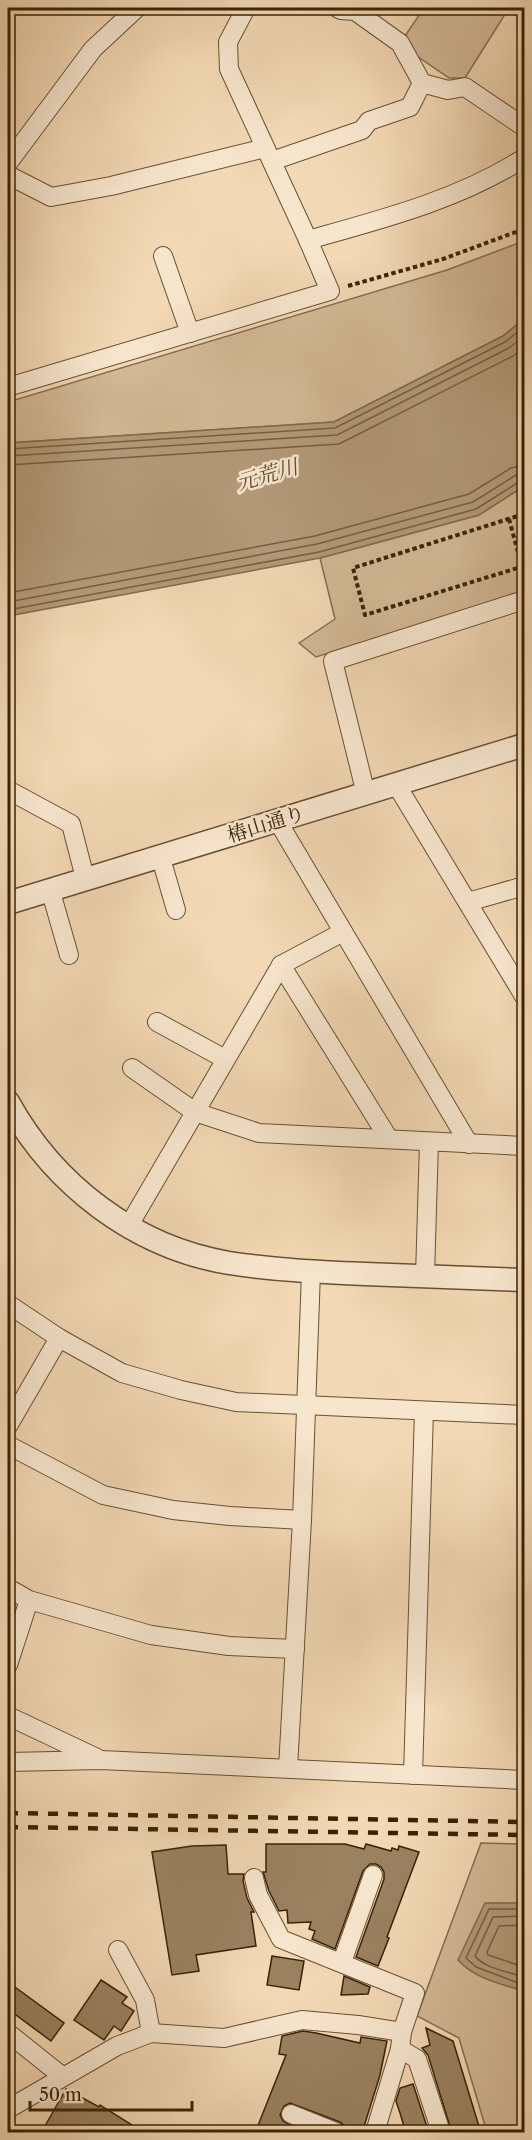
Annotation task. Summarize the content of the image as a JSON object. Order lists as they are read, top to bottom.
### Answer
{
  "streets": {
    "street": ["椿山通り"]
  },
  "water": ["元荒川"],
  "scale_bar": "50 m"
}
